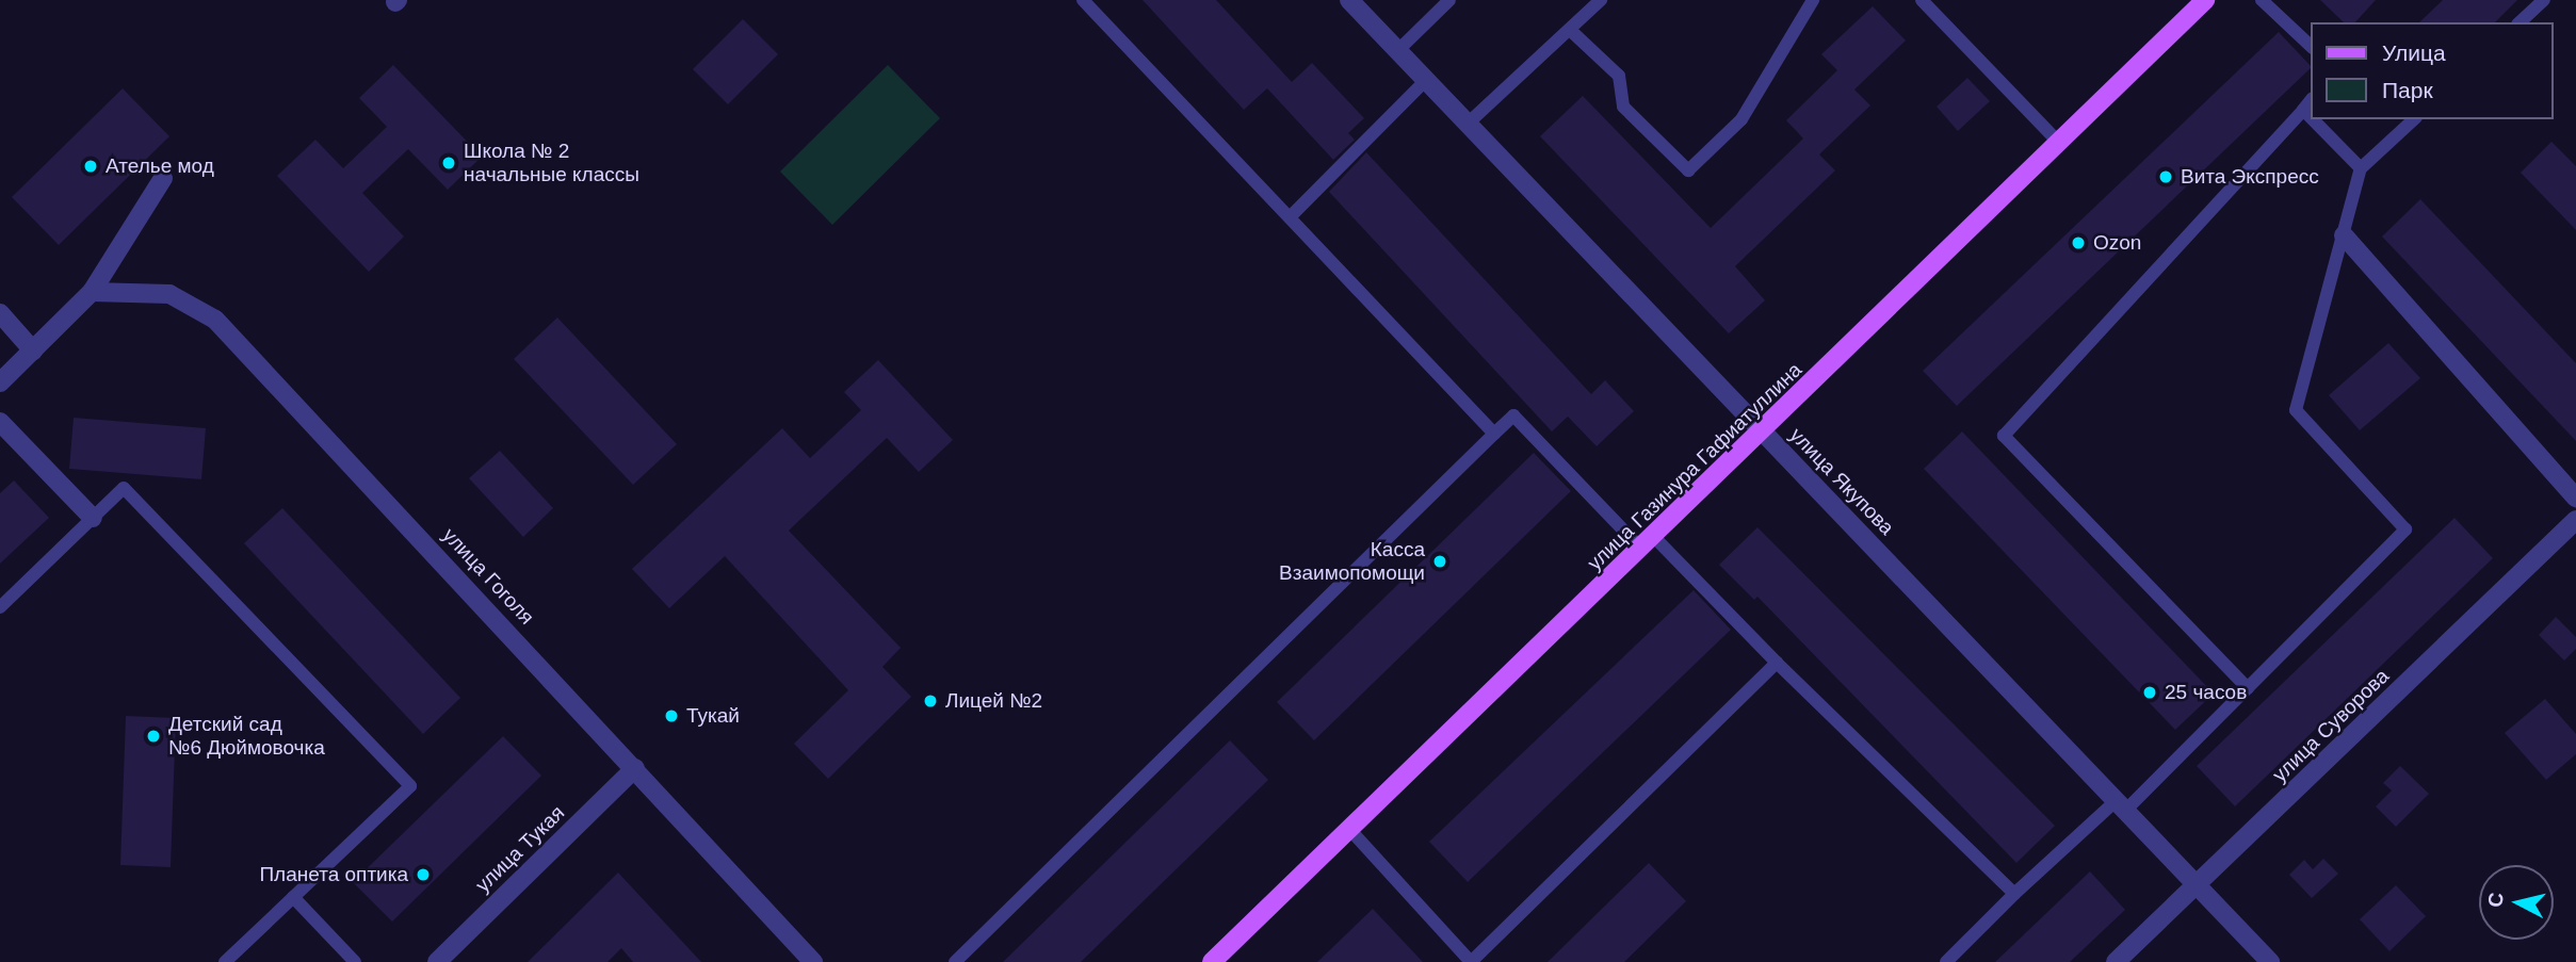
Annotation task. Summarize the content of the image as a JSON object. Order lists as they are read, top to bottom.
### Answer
{
  "streets": {
    "main road": ["улица Газинура Гафиатуллина"],
    "street": [
      "улица Якупова",
      "улица Гоголя",
      "улица Суворова",
      "улица Тукая"
    ]
  },
  "crossings": [
    ["улица Газинура Гафиатуллина", "улица Якупова"],
    ["улица Якупова", "улица Суворова"],
    ["улица Гоголя", "улица Тукая"]
  ],
  "places": [
    "Школа № 2 начальные классы",
    "Ателье мод",
    "Вита Экспресс",
    "Ozon",
    "Касса Взаимопомощи",
    "25 часов",
    "Лицей №2",
    "Тукай",
    "Детский сад №6 Дюймовочка",
    "Планета оптика"
  ],
  "legend": ["Улица", "Парк"],
  "north": "left"
}
